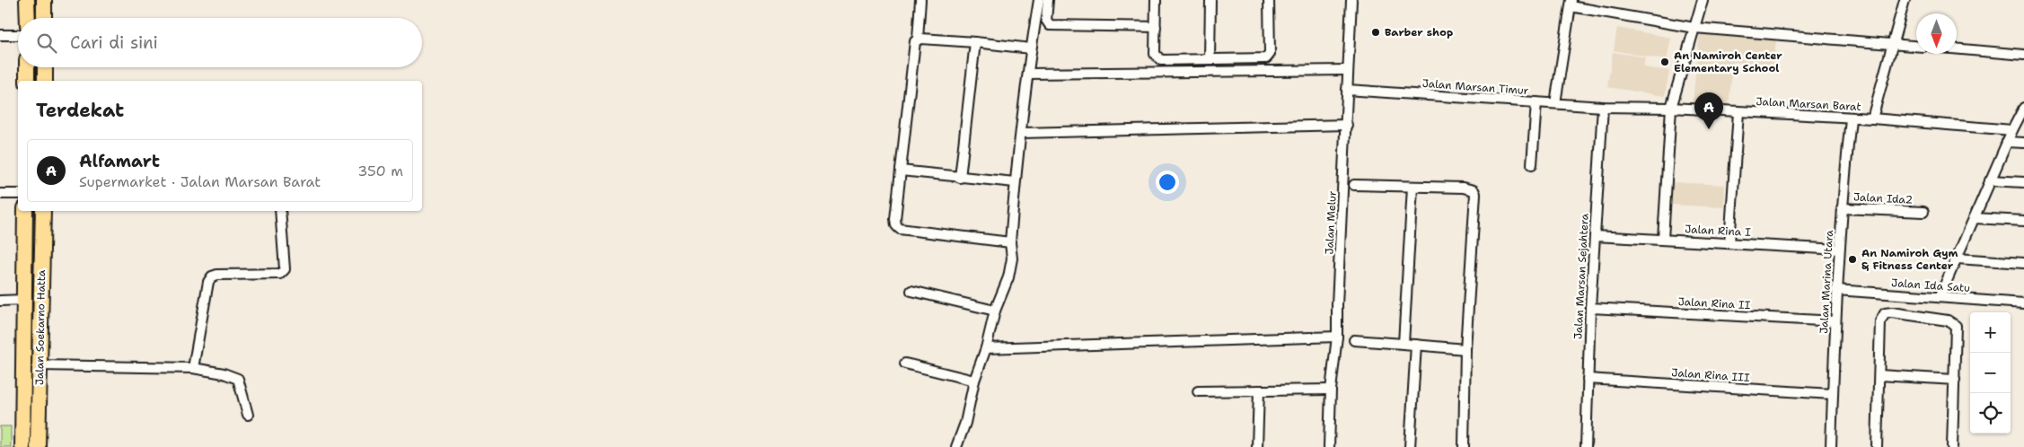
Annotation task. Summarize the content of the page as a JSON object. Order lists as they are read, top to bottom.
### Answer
{
  "streets": {
    "main road": ["Jalan Soekarno Hatta"],
    "street": [
      "Jalan Marsan Timur",
      "Jalan Marsan Barat",
      "Jalan Ida2",
      "Jalan Melur",
      "Jalan Rina I",
      "Jalan Marsan Sejahtera",
      "Jalan Marina Utara",
      "Jalan Ida Satu",
      "Jalan Rina II",
      "Jalan Rina III"
    ]
  },
  "crossings": [
    ["Jalan Marsan Timur", "Jalan Marsan Barat"],
    ["Jalan Marsan Timur", "Jalan Melur"],
    ["Jalan Marsan Timur", "Jalan Marsan Sejahtera"],
    ["Jalan Marsan Barat", "Jalan Marsan Sejahtera"],
    ["Jalan Marsan Barat", "Jalan Marina Utara"],
    ["Jalan Ida2", "Jalan Marina Utara"],
    ["Jalan Rina I", "Jalan Marsan Sejahtera"],
    ["Jalan Rina I", "Jalan Marina Utara"],
    ["Jalan Marsan Sejahtera", "Jalan Rina II"],
    ["Jalan Marsan Sejahtera", "Jalan Rina III"],
    ["Jalan Marina Utara", "Jalan Ida Satu"],
    ["Jalan Marina Utara", "Jalan Rina II"],
    ["Jalan Marina Utara", "Jalan Rina III"]
  ],
  "places": ["Barber shop", "An Namiroh Center Elementary School", "An Namiroh Gym & Fitness Center"],
  "north": "bottom",
  "page": {
    "search": "Cari di sini",
    "heading": "Terdekat",
    "pins": "A",
    "list": [
      {
        "mark": "A",
        "name": "Alfamart",
        "note": "Supermarket · Jalan Marsan Barat",
        "value": "350 m"
      }
    ],
    "map_buttons": ["+", "−"]
  }
}
